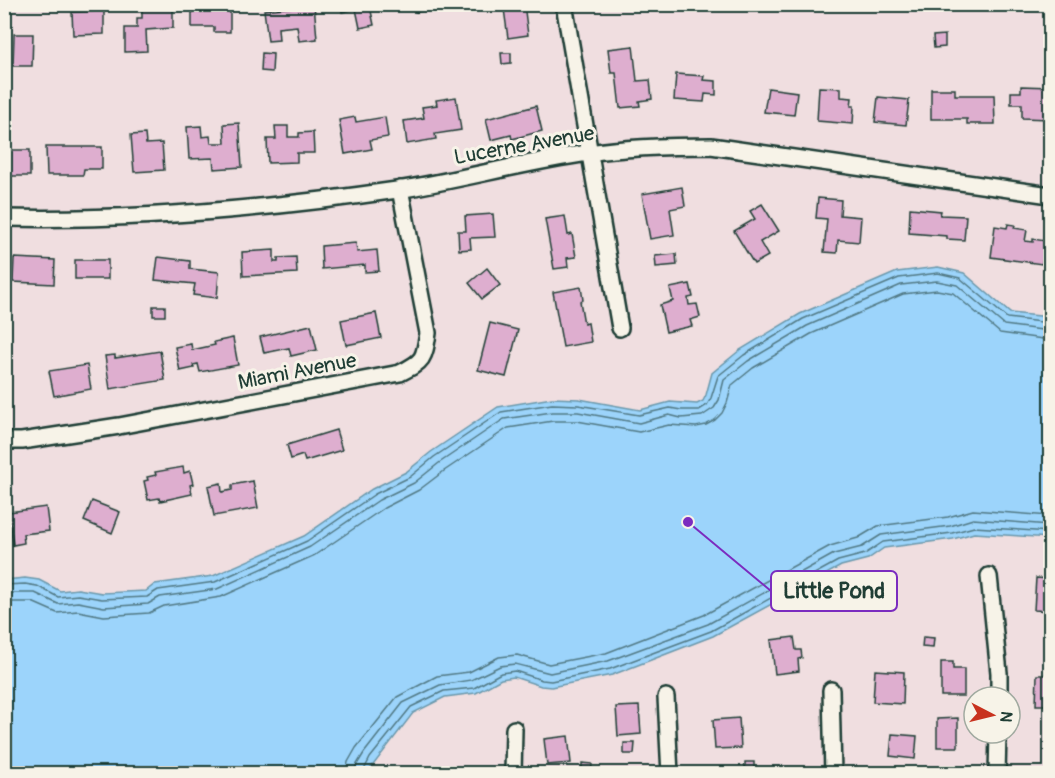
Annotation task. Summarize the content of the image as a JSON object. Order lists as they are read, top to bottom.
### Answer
{
  "streets": {
    "street": ["Lucerne Avenue", "Miami Avenue"]
  },
  "crossings": [
    ["Lucerne Avenue", "Miami Avenue"]
  ],
  "places": ["Little Pond"],
  "north": "right"
}
